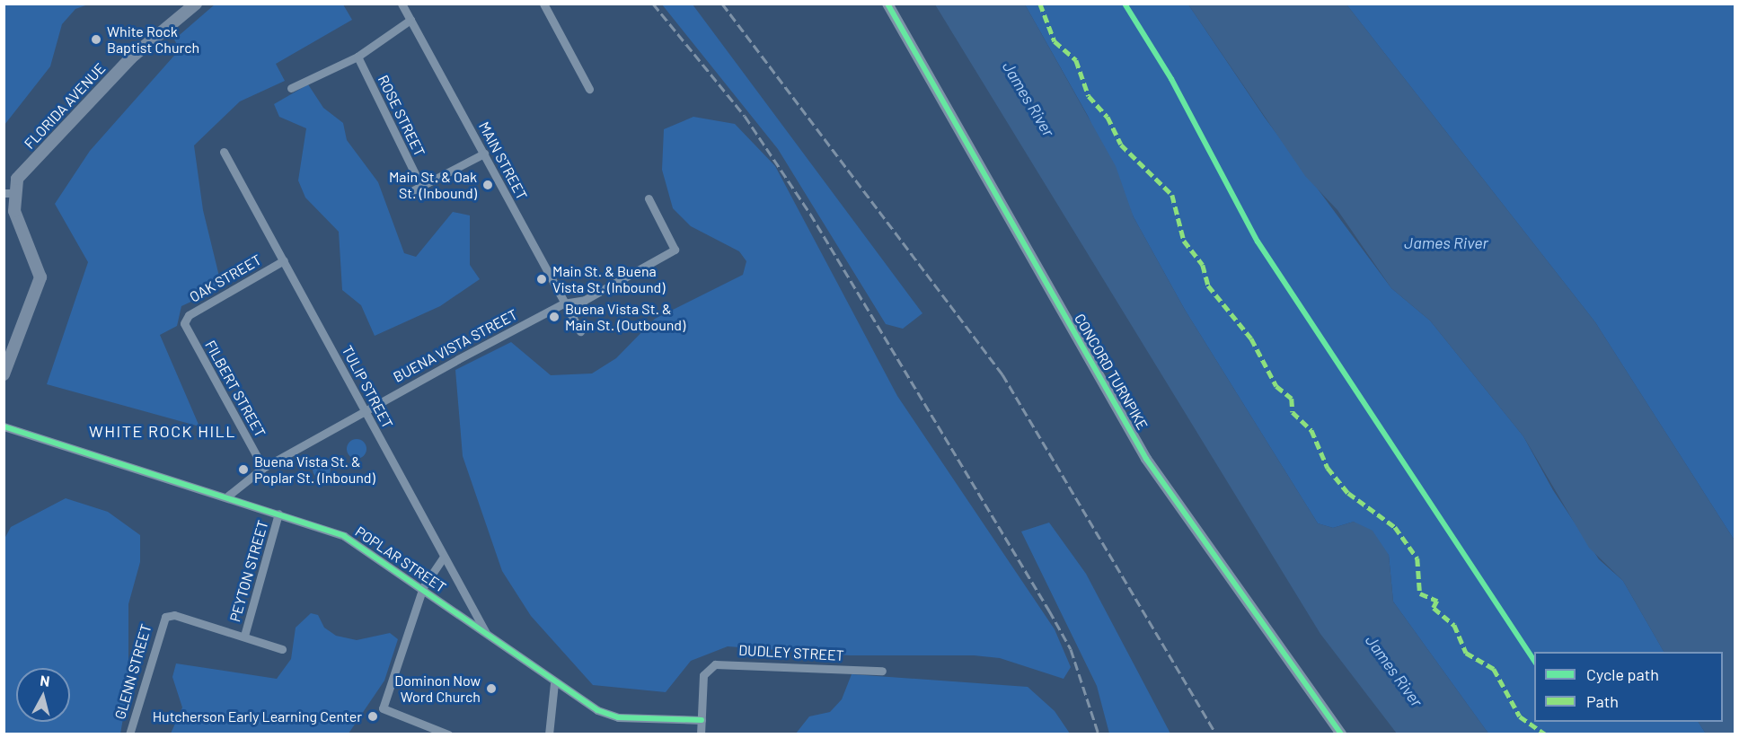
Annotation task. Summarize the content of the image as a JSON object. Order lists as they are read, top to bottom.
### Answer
{
  "streets": {
    "main road": ["FLORIDA AVENUE"],
    "street": [
      "ROSE STREET",
      "MAIN STREET",
      "OAK STREET",
      "BUENA VISTA STREET",
      "CONCORD TURNPIKE",
      "TULIP STREET",
      "FILBERT STREET",
      "POPLAR STREET",
      "PEYTON STREET",
      "DUDLEY STREET",
      "GLENN STREET"
    ]
  },
  "crossings": [
    ["MAIN STREET", "BUENA VISTA STREET"],
    ["OAK STREET", "TULIP STREET"],
    ["OAK STREET", "FILBERT STREET"],
    ["BUENA VISTA STREET", "TULIP STREET"],
    ["BUENA VISTA STREET", "FILBERT STREET"],
    ["BUENA VISTA STREET", "POPLAR STREET"],
    ["TULIP STREET", "POPLAR STREET"],
    ["POPLAR STREET", "PEYTON STREET"],
    ["POPLAR STREET", "DUDLEY STREET"],
    ["PEYTON STREET", "GLENN STREET"]
  ],
  "districts": ["WHITE ROCK HILL"],
  "water": ["James River"],
  "places": [
    "White Rock Baptist Church",
    "Main St. & Oak St. (Inbound)",
    "Main St. & Buena Vista St. (Inbound)",
    "Buena Vista St. & Main St. (Outbound)",
    "Buena Vista St. & Poplar St. (Inbound)",
    "Dominon Now Word Church",
    "Hutcherson Early Learning Center"
  ],
  "legend": ["Cycle path", "Path"],
  "north": "top"
}
